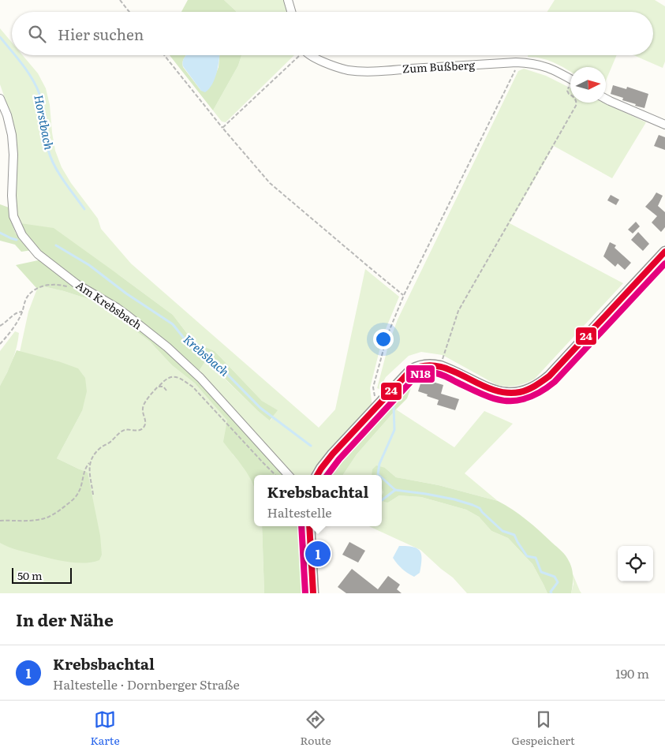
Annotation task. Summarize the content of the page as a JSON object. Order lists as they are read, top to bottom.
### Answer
{
  "streets": {
    "street": ["Zum Bußberg", "Am Krebsbach"]
  },
  "water": ["Horstbach", "Krebsbach"],
  "lines": ["transit line 24", "transit line N18"],
  "scale_bar": "50 m",
  "north": "right",
  "page": {
    "search": "Hier suchen",
    "popup": ["Krebsbachtal", "Haltestelle"],
    "pins": "1",
    "scale": "50 m",
    "heading": "In der Nähe",
    "list": [
      {
        "mark": "1",
        "name": "Krebsbachtal",
        "note": "Haltestelle · Dornberger Straße",
        "value": "190 m"
      }
    ],
    "nav": ["Karte", "Route", "Gespeichert"]
  }
}
